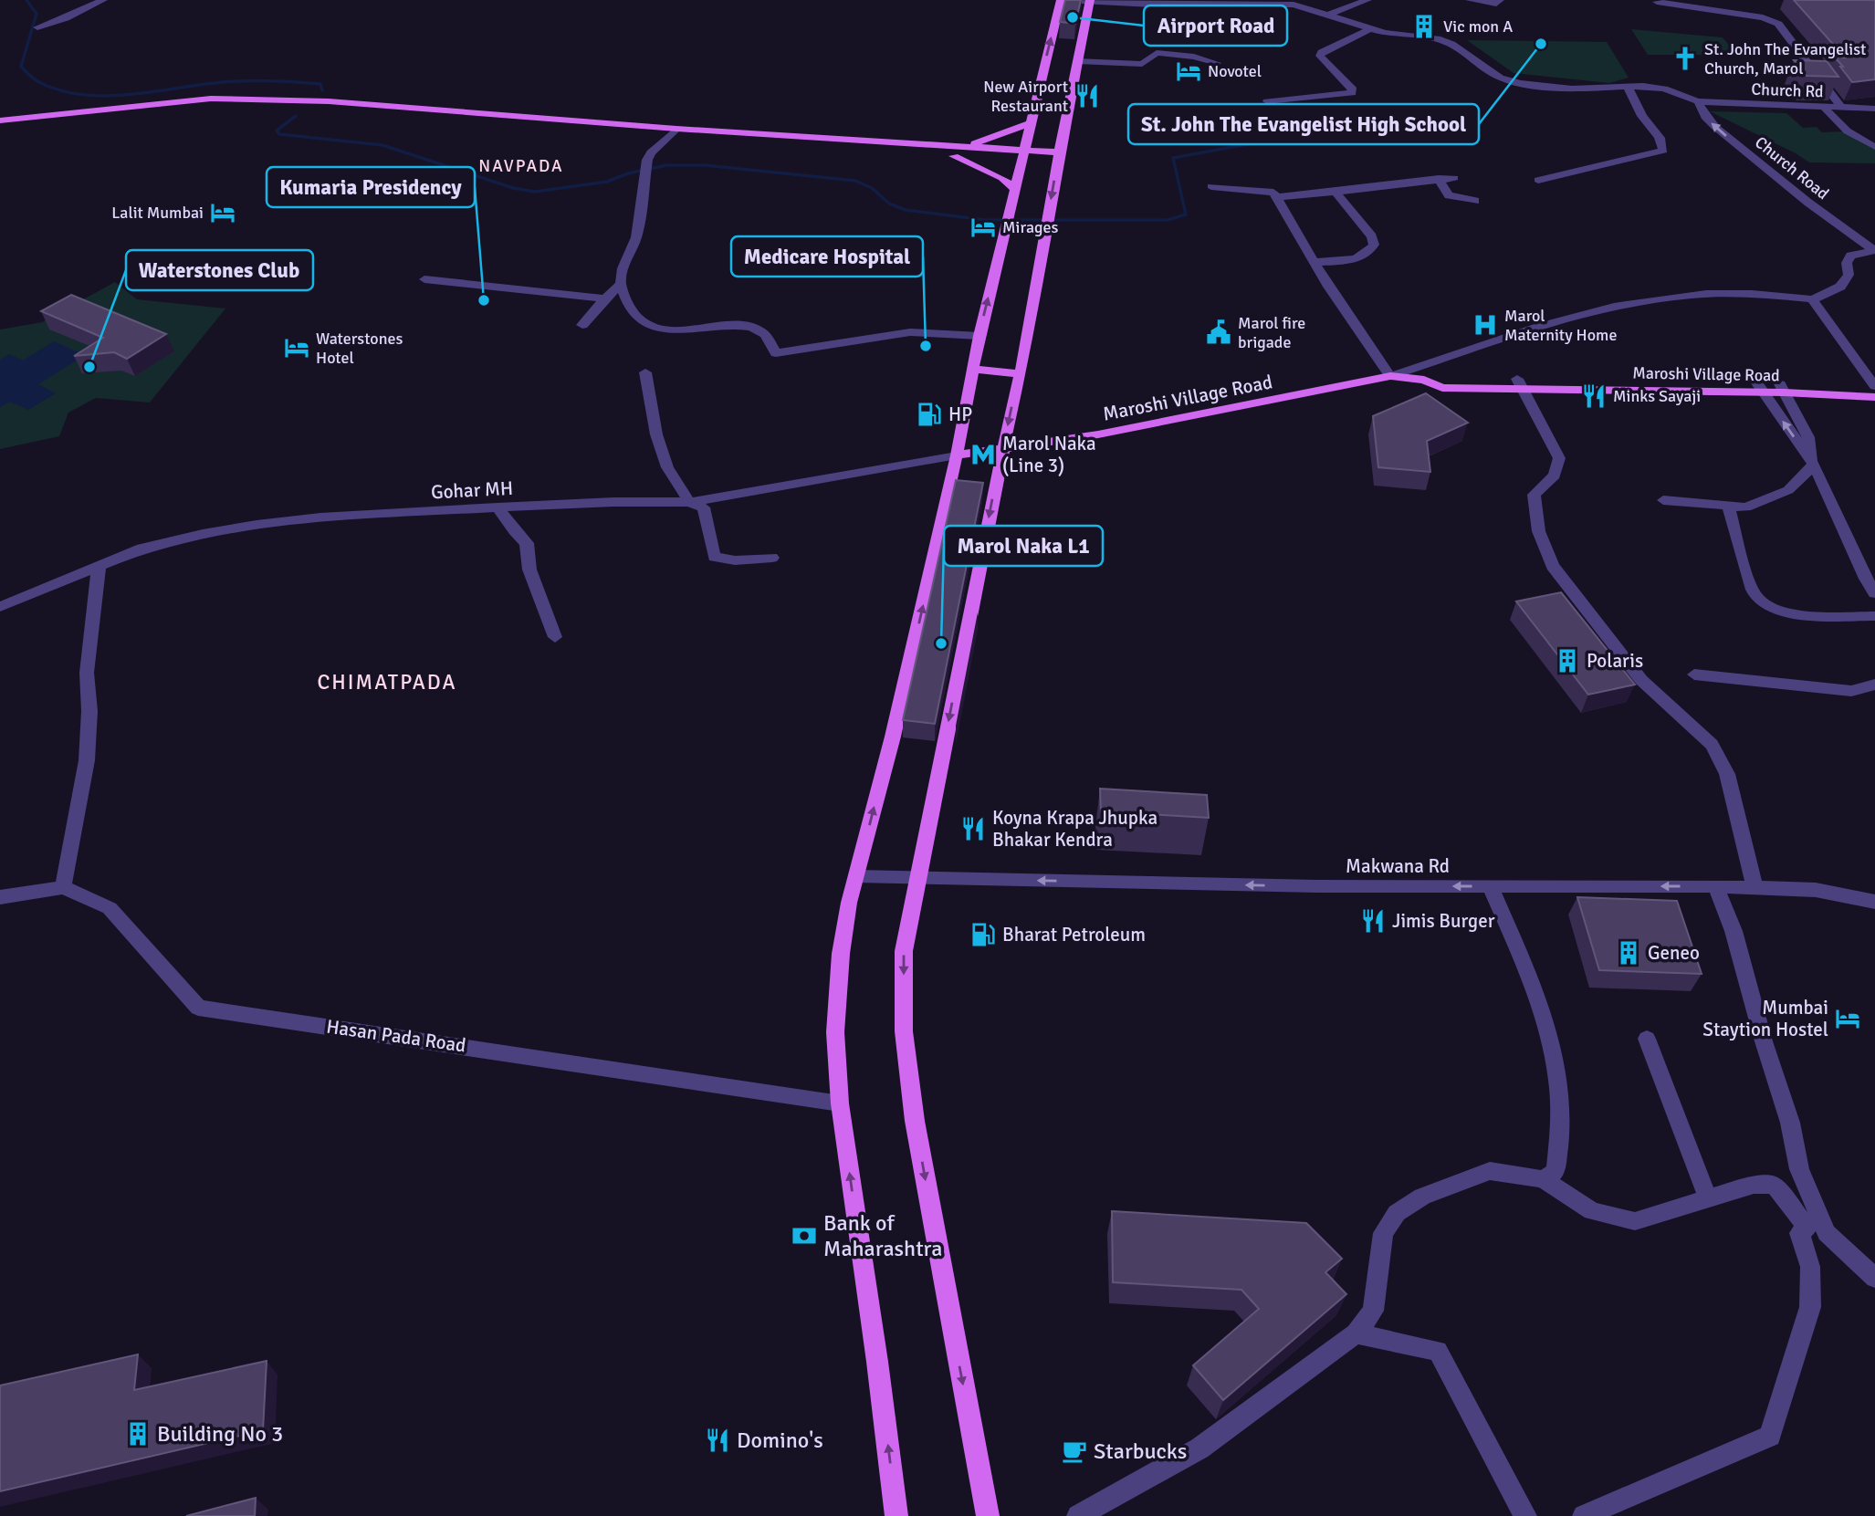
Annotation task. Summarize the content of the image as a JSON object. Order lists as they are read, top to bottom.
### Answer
{
  "streets": {
    "main road": ["Maroshi Village Road"],
    "street": [
      "Church Rd",
      "Church Road",
      "Gohar MH",
      "Makwana Rd",
      "Hasan Pada Road"
    ]
  },
  "crossings": [
    ["Church Rd", "Church Road"],
    ["Maroshi Village Road", "Gohar MH"]
  ],
  "one_way": ["Makwana Rd"],
  "districts": ["NAVPADA", "CHIMATPADA"],
  "places": {
    "other": [
      "Airport Road",
      "St. John The Evangelist High School",
      "Kumaria Presidency",
      "Medicare Hospital",
      "Waterstones Club",
      "Marol Naka L1"
    ],
    "building": [
      "Vic mon A",
      "Polaris",
      "Geneo",
      "Building No 3"
    ],
    "church": ["St. John The Evangelist Church, Marol"],
    "hotel": [
      "Novotel",
      "Lalit Mumbai",
      "Mirages",
      "Waterstones Hotel",
      "Mumbai Staytion Hostel"
    ],
    "restaurant": [
      "New Airport Restaurant",
      "Minks Sayaji",
      "Koyna Krapa Jhupka Bhakar Kendra",
      "Jimis Burger",
      "Domino's"
    ],
    "hospital": ["Marol Maternity Home"],
    "public building": ["Marol fire brigade"],
    "fuel station": ["HP", "Bharat Petroleum"],
    "metro station": ["Marol Naka (Line 3)"],
    "bank": ["Bank of Maharashtra"],
    "cafe": ["Starbucks"]
  }
}
